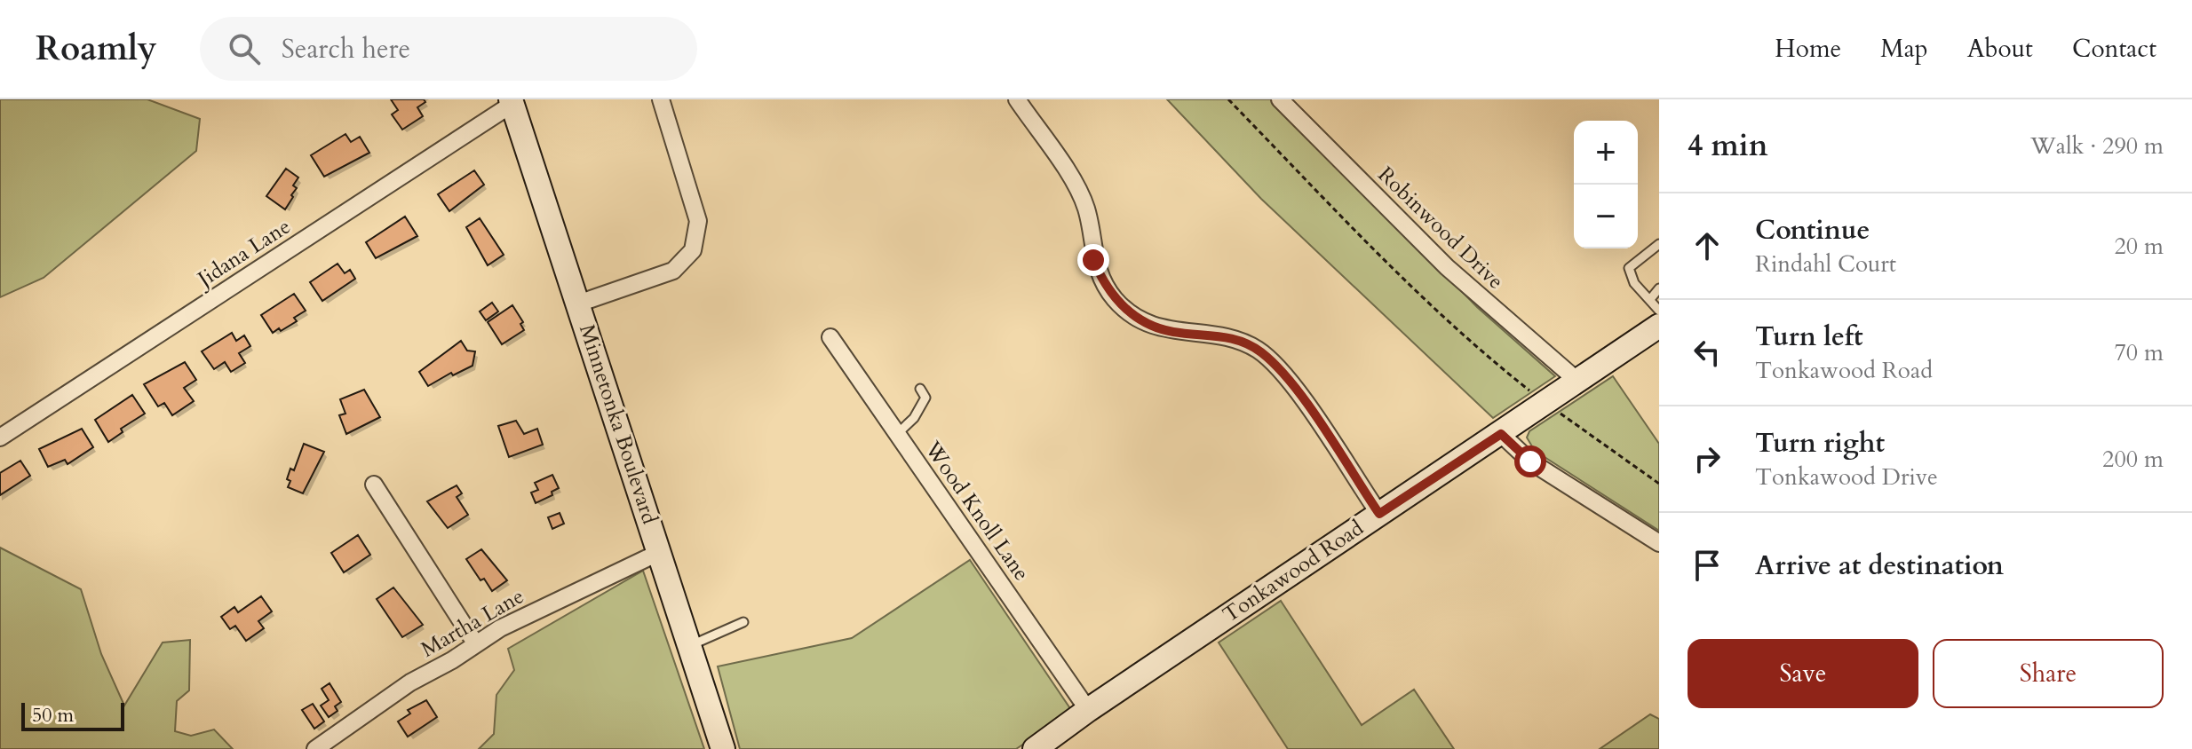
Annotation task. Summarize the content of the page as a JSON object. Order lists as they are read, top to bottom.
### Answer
{
  "streets": {
    "street": [
      "Robinwood Drive",
      "Jidana Lane",
      "Minnetonka Boulevard",
      "Wood Knoll Lane",
      "Tonkawood Road",
      "Martha Lane"
    ]
  },
  "crossings": [
    ["Robinwood Drive", "Tonkawood Road"],
    ["Jidana Lane", "Minnetonka Boulevard"],
    ["Minnetonka Boulevard", "Martha Lane"],
    ["Wood Knoll Lane", "Tonkawood Road"]
  ],
  "scale_bar": "50 m",
  "page": {
    "header": "Roamly",
    "search": "Search here",
    "nav": [
      "Home",
      "Map",
      "About",
      "Contact"
    ],
    "heading": ["4 min", "Walk · 290 m"],
    "map_buttons": ["+", "−"],
    "list": [
      ["Continue", "Rindahl Court", "20 m"],
      ["Turn left", "Tonkawood Road", "70 m"],
      ["Turn right", "Tonkawood Drive", "200 m"],
      "Arrive at destination"
    ],
    "buttons": ["Save", "Share"],
    "scale": "50 m"
  }
}
